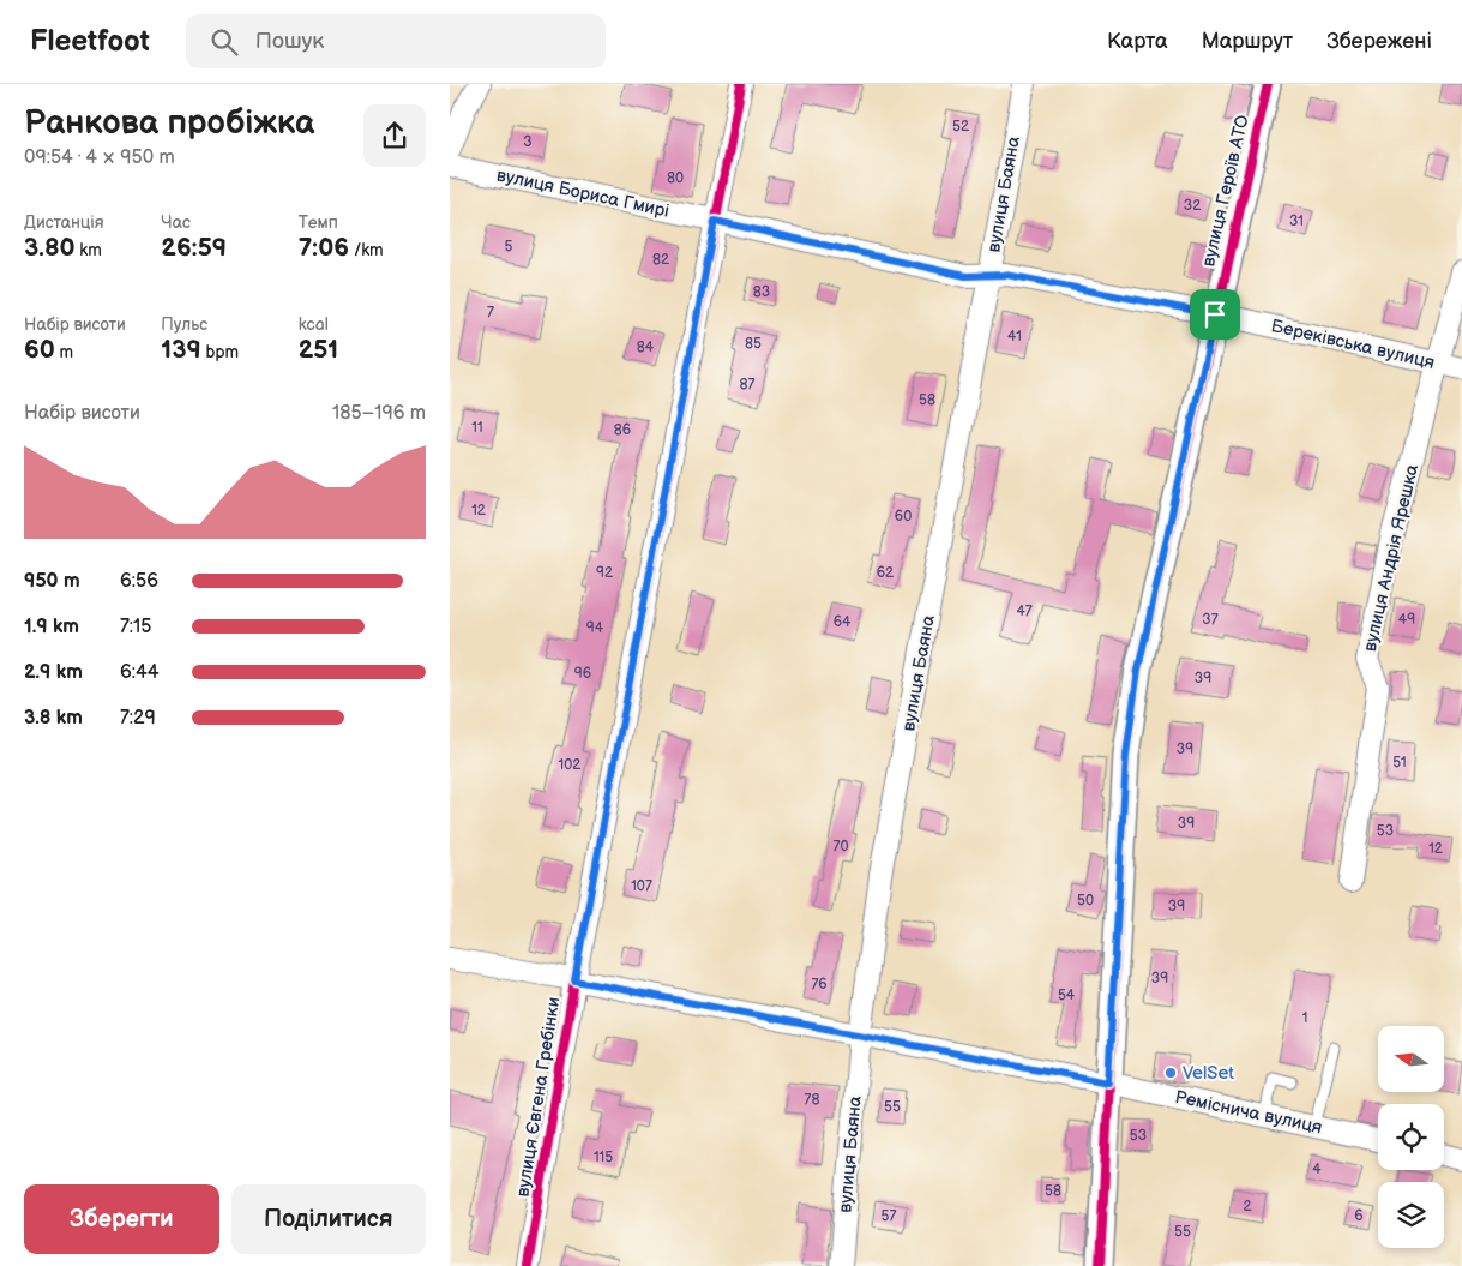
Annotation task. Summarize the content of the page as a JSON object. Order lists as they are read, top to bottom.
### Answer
{
  "streets": {
    "street": [
      "вулиця Героїв АТО",
      "вулиця Бориса Гмирі",
      "вулиця Баяна",
      "Береківська вулиця",
      "вулиця Андрія Ярешка",
      "вулиця Євгена Гребінки",
      "Реміснича вулиця"
    ]
  },
  "crossings": [
    ["вулиця Героїв АТО", "Береківська вулиця"],
    ["вулиця Героїв АТО", "Реміснича вулиця"],
    ["вулиця Бориса Гмирі", "Береківська вулиця"],
    ["вулиця Бориса Гмирі", "вулиця Євгена Гребінки"],
    ["вулиця Баяна", "Береківська вулиця"],
    ["вулиця Баяна", "Реміснича вулиця"],
    ["Береківська вулиця", "вулиця Андрія Ярешка"],
    ["Береківська вулиця", "вулиця Євгена Гребінки"],
    ["вулиця Євгена Гребінки", "Реміснича вулиця"]
  ],
  "places": ["VelSet"],
  "house_numbers": [
    "52",
    "3",
    "80",
    "32",
    "31",
    "5",
    "82",
    "83",
    "7",
    "41",
    "85",
    "84",
    "87",
    "58",
    "11",
    "86",
    "12",
    "60",
    "92",
    "62",
    "47",
    "37",
    "49",
    "64",
    "94",
    "96",
    "39",
    "39",
    "51",
    "102",
    "39",
    "53",
    "70",
    "12",
    "107",
    "50",
    "39",
    "39",
    "76",
    "54",
    "1",
    "78",
    "55",
    "53",
    "115",
    "4",
    "58",
    "2",
    "57",
    "6",
    "55"
  ],
  "north": "left",
  "page": {
    "header": "Fleetfoot",
    "search": "Пошук",
    "nav": ["Карта", "Маршрут", "Збережені"],
    "heading": ["Ранкова пробіжка", "09:54 · 4 × 950 m"],
    "stats": [
      ["Дистанція", "3.80 km"],
      ["Час", "26:59"],
      ["Темп", "7:06 /km"],
      ["Набір висоти", "60 m"],
      ["Пульс", "139 bpm"],
      ["kcal", "251"]
    ],
    "chart": ["Набір висоти", "185–196 m"],
    "list": [
      {
        "name": "950 m",
        "note": "6:56"
      },
      {
        "name": "1.9 km",
        "note": "7:15"
      },
      {
        "name": "2.9 km",
        "note": "6:44"
      },
      {
        "name": "3.8 km",
        "note": "7:29"
      }
    ],
    "buttons": ["Зберегти", "Поділитися"]
  }
}
